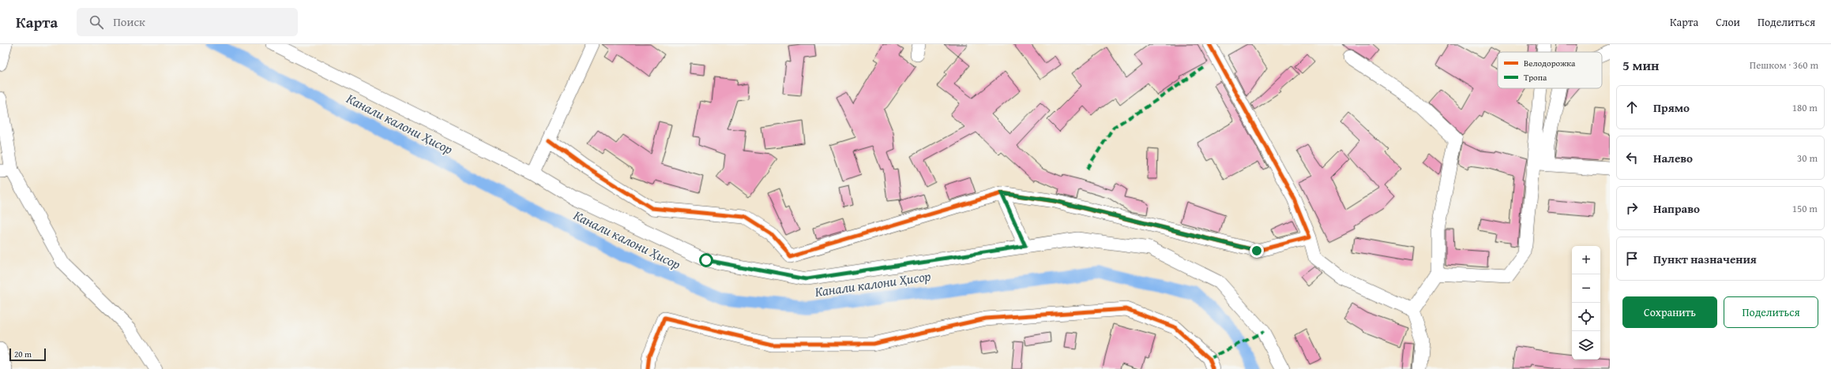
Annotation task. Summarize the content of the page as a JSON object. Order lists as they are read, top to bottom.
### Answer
{
  "water": ["Канали калони Ҳисор"],
  "legend": ["Велодорожка", "Тропа"],
  "scale_bar": "20 m",
  "page": {
    "header": "Карта",
    "search": "Поиск",
    "nav": ["Карта", "Слои", "Поделиться"],
    "heading": ["5 мин", "Пешком · 360 m"],
    "list": [
      ["Прямо", "180 m"],
      ["Налево", "30 m"],
      ["Направо", "150 m"],
      "Пункт назначения"
    ],
    "map_buttons": ["+", "−"],
    "buttons": ["Сохранить", "Поделиться"],
    "scale": "20 m"
  }
}
